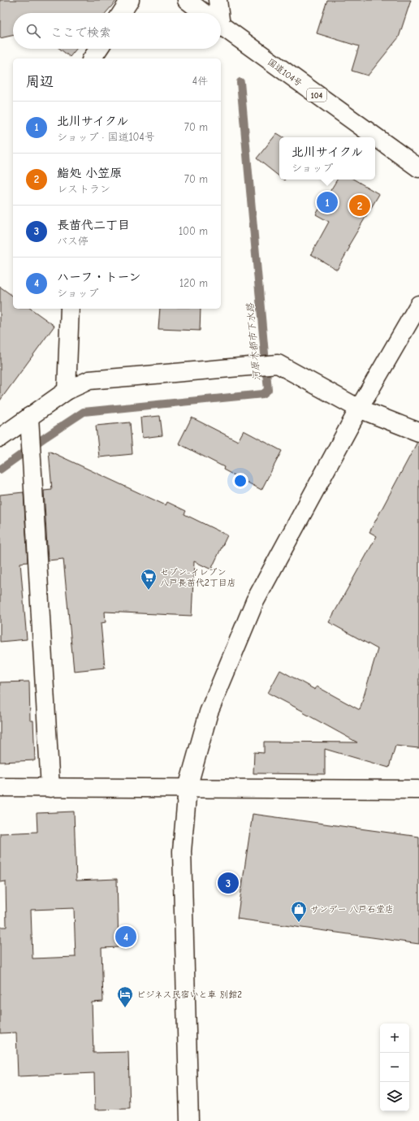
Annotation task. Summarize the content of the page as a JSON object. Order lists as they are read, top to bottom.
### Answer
{
  "streets": {
    "main road": ["国道104号", "104"]
  },
  "water": ["河原木都市下水路"],
  "places": {
    "supermarket": ["セブン-イレブン 八戸長苗代2丁目店"],
    "shop": ["サンデー 八戸石堂店"],
    "hotel": ["ビジネス民宿いと車 別館2"]
  },
  "page": {
    "search": "ここで検索",
    "heading": ["周辺", "4件"],
    "list": [
      {
        "mark": "1",
        "name": "北川サイクル",
        "note": "ショップ · 国道104号",
        "value": "70 m"
      },
      {
        "mark": "2",
        "name": "鮨処 小笠原",
        "note": "レストラン",
        "value": "70 m"
      },
      {
        "mark": "3",
        "name": "長苗代二丁目",
        "note": "バス停",
        "value": "100 m"
      },
      {
        "mark": "4",
        "name": "ハーフ・トーン",
        "note": "ショップ",
        "value": "120 m"
      }
    ],
    "popup": ["北川サイクル", "ショップ"],
    "pins": [
      "1",
      "2",
      "3",
      "4"
    ],
    "map_buttons": ["+", "−"]
  }
}
